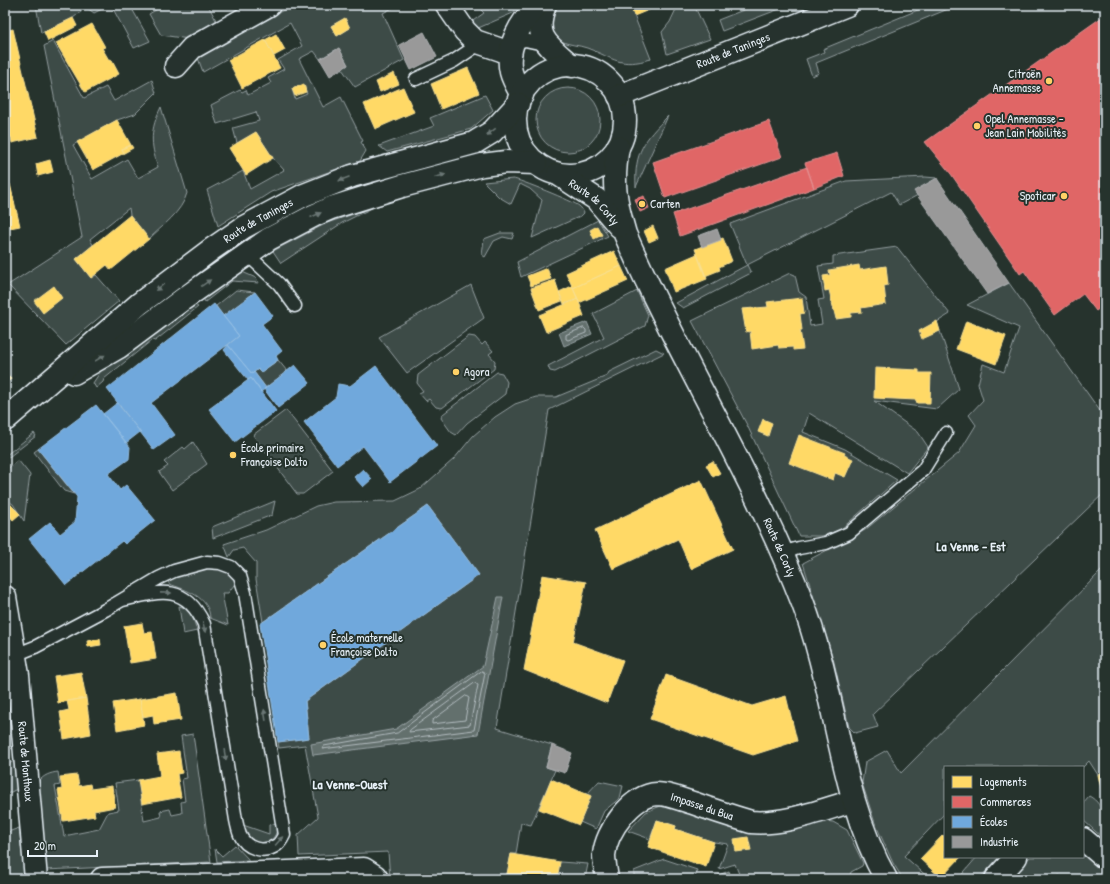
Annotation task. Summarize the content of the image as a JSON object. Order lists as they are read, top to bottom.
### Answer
{
  "streets": {
    "street": [
      "Route de Taninges",
      "Route de Corly",
      "Route de Monthoux",
      "Impasse du Bua"
    ]
  },
  "crossings": [
    ["Route de Taninges", "Route de Corly"],
    ["Route de Corly", "Impasse du Bua"]
  ],
  "districts": ["La Venne - Est", "La Venne-Ouest"],
  "places": [
    "Citroën Annemasse",
    "Opel Annemasse - Jean Lain Mobilités",
    "Spoticar",
    "Carten",
    "Agora",
    "École primaire Françoise Dolto",
    "École maternelle Françoise Dolto"
  ],
  "legend": [
    "Logements",
    "Commerces",
    "Écoles",
    "Industrie"
  ],
  "scale_bar": "20 m"
}
